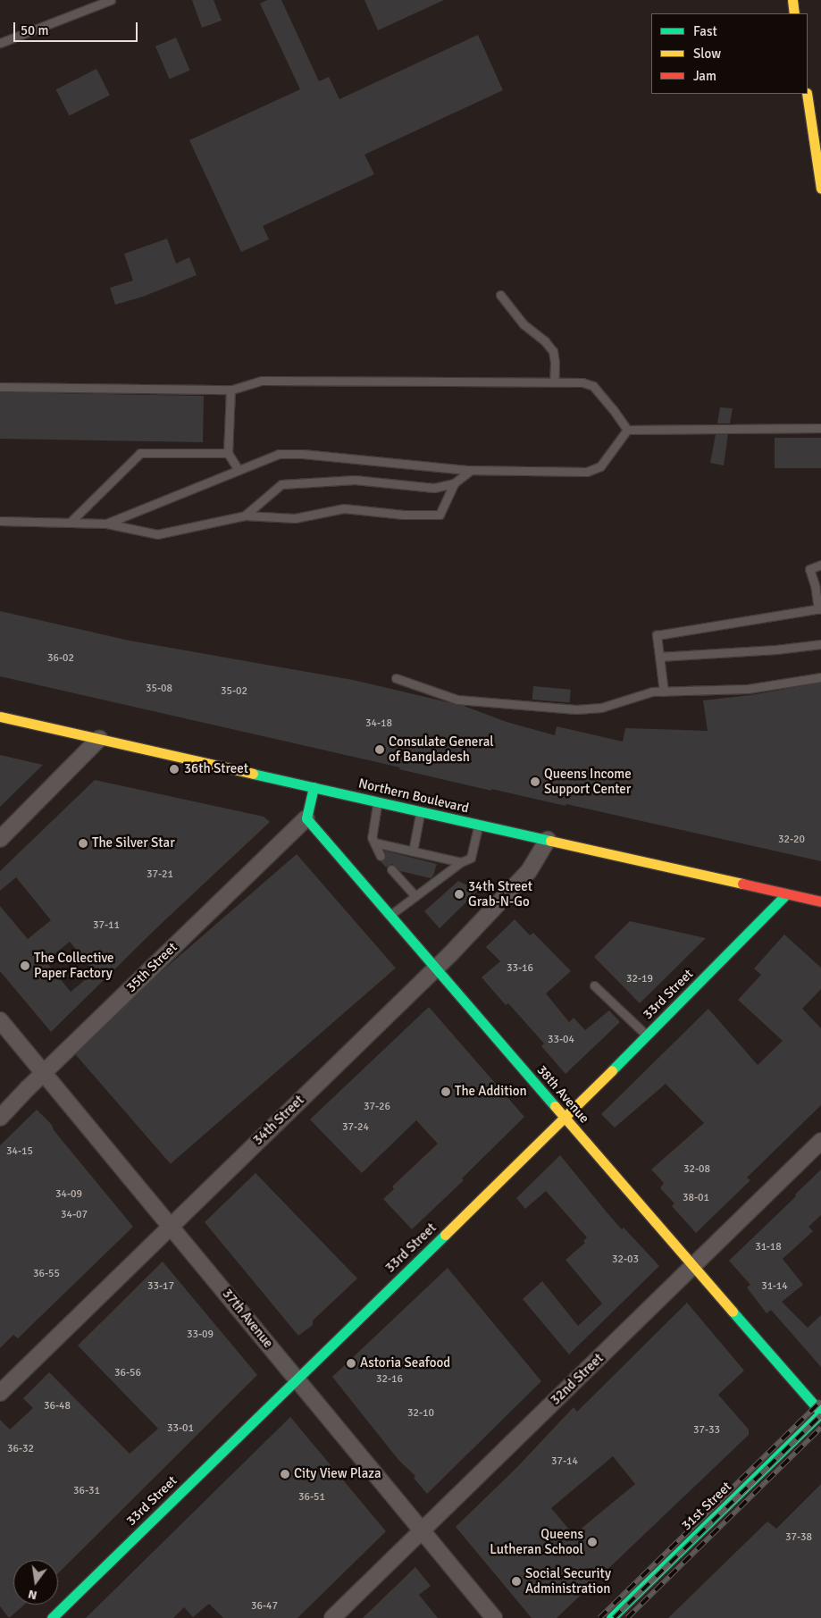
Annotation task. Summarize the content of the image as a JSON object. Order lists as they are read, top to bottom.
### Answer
{
  "streets": {
    "main road": [
      "Northern Boulevard",
      "33rd Street",
      "38th Avenue",
      "31st Street"
    ],
    "street": [
      "35th Street",
      "34th Street",
      "37th Avenue",
      "32nd Street"
    ]
  },
  "crossings": [
    ["Northern Boulevard", "33rd Street"],
    ["Northern Boulevard", "34th Street"],
    ["35th Street", "38th Avenue"],
    ["35th Street", "37th Avenue"],
    ["33rd Street", "38th Avenue"],
    ["33rd Street", "37th Avenue"],
    ["38th Avenue", "34th Street"],
    ["38th Avenue", "32nd Street"],
    ["38th Avenue", "31st Street"],
    ["34th Street", "37th Avenue"],
    ["37th Avenue", "32nd Street"]
  ],
  "places": [
    "Consulate General of Bangladesh",
    "36th Street",
    "Queens Income Support Center",
    "The Silver Star",
    "34th Street Grab-N-Go",
    "The Collective Paper Factory",
    "The Addition",
    "Astoria Seafood",
    "City View Plaza",
    "Queens Lutheran School",
    "Social Security Administration"
  ],
  "house_numbers": [
    "36-02",
    "35-08",
    "35-02",
    "34-18",
    "32-20",
    "37-21",
    "37-11",
    "33-16",
    "32-19",
    "33-04",
    "37-26",
    "37-24",
    "34-15",
    "32-08",
    "34-09",
    "38-01",
    "34-07",
    "31-18",
    "32-03",
    "36-55",
    "33-17",
    "31-14",
    "33-09",
    "36-56",
    "32-16",
    "36-48",
    "32-10",
    "33-01",
    "37-33",
    "36-32",
    "37-14",
    "36-31",
    "36-51",
    "37-38",
    "36-47"
  ],
  "legend": ["Fast", "Slow", "Jam"],
  "scale_bar": "50 m",
  "north": "bottom"
}
